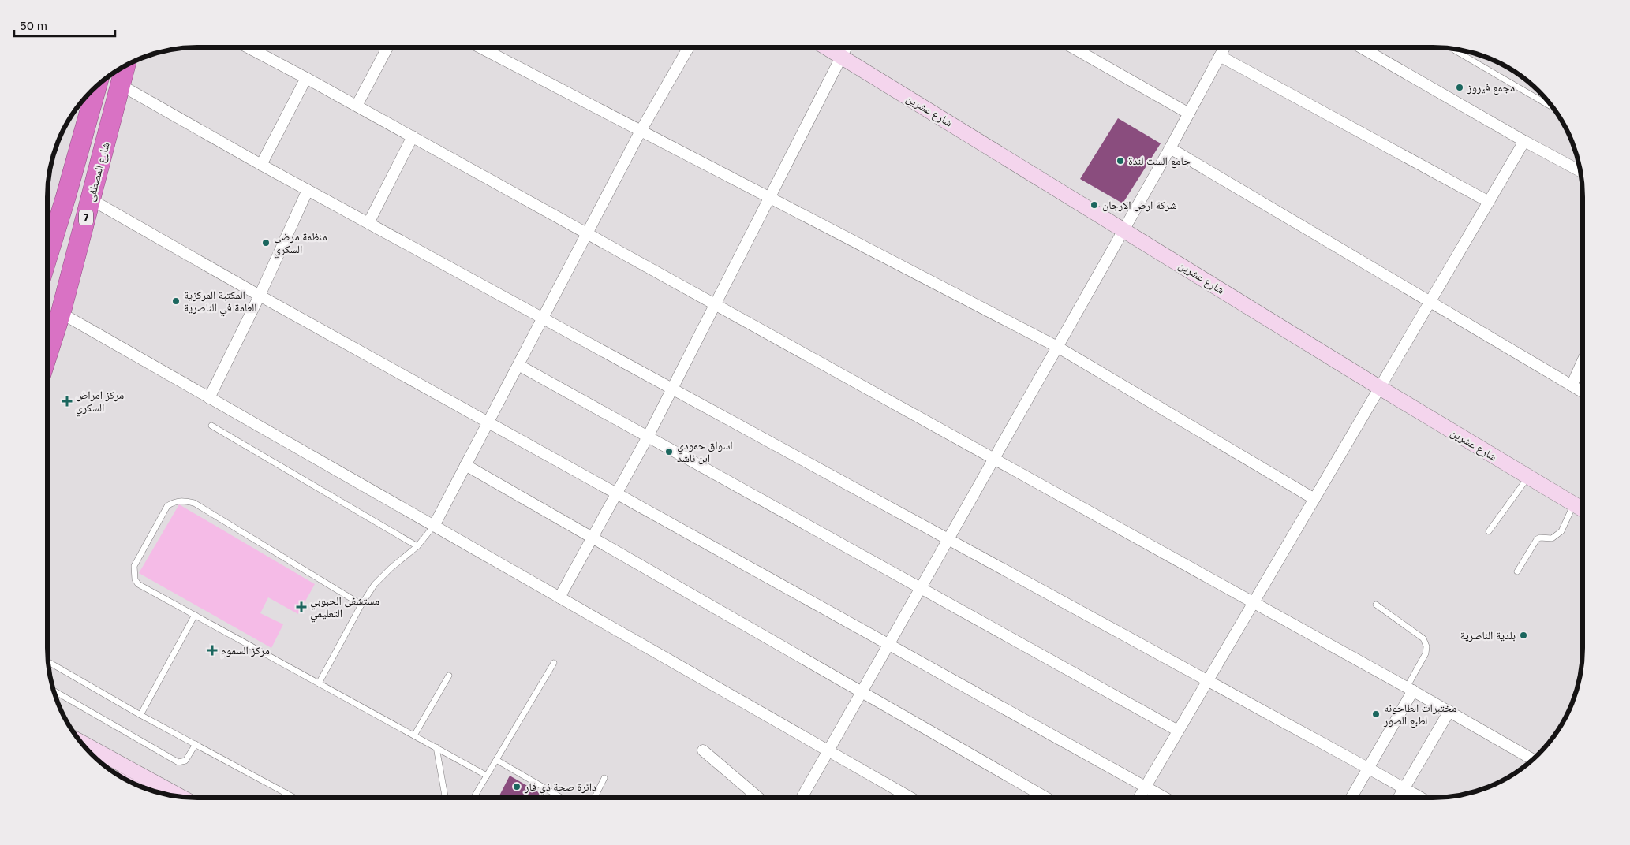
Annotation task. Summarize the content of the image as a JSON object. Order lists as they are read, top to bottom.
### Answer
{
  "streets": {
    "highway": ["شارع المصطفى", "7"],
    "street": ["شارع عشرين"]
  },
  "places": {
    "other": [
      "مجمع فيروز",
      "جامع الست لندة",
      "شركة ارض الارجان",
      "منظمة مرضى السكري",
      "المكتبة المركزية العامة في الناصرية",
      "اسواق حمودي ابن ناشد",
      "بلدية الناصرية",
      "مختبرات الطاحونه لطبع الصور",
      "دائرة صحة ذي قار"
    ],
    "health": ["مركز امراض السكري", "مستشفى الحبوبي التعليمي", "مركز السموم"]
  },
  "scale_bar": "50 m"
}
